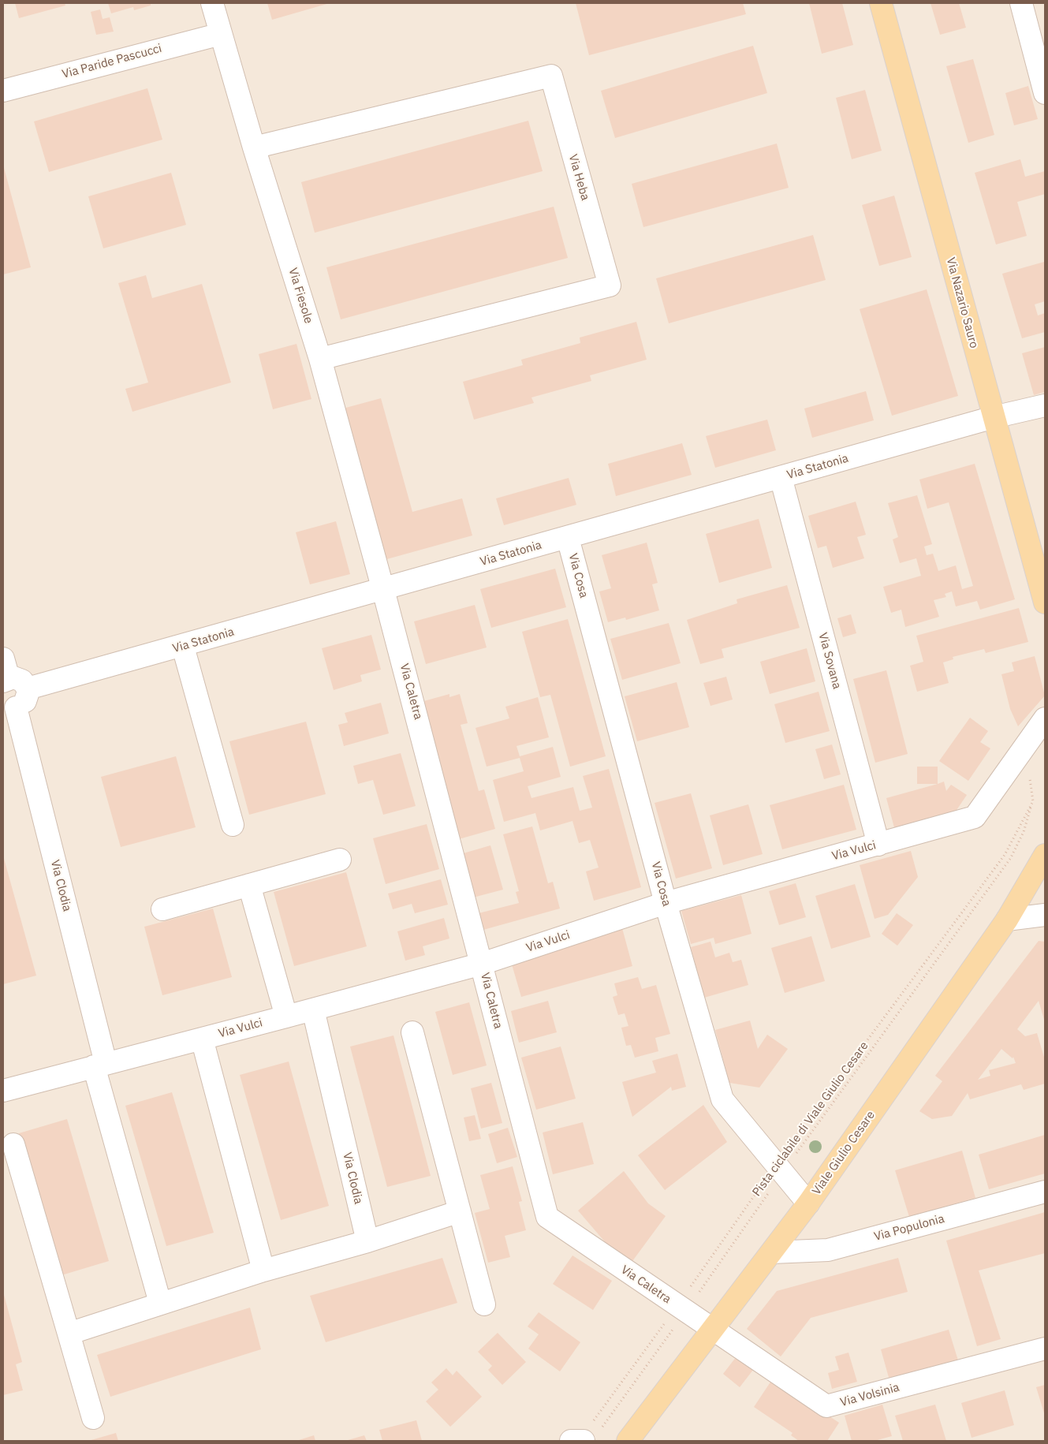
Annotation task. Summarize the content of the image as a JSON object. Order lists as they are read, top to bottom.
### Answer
{
  "streets": {
    "main road": ["Via Nazario Sauro", "Viale Giulio Cesare"],
    "street": [
      "Via Paride Pascucci",
      "Via Heba",
      "Via Fiesole",
      "Via Statonia",
      "Via Cosa",
      "Via Sovana",
      "Via Caletra",
      "Via Vulci",
      "Via Clodia",
      "Via Populonia",
      "Via Volsinia"
    ],
    "path": ["Pista ciclabile di Viale Giulio Cesare"]
  },
  "crossings": [
    ["Via Paride Pascucci", "Via Fiesole"],
    ["Via Heba", "Via Fiesole"],
    ["Via Fiesole", "Via Statonia"],
    ["Via Fiesole", "Via Caletra"],
    ["Via Nazario Sauro", "Via Statonia"],
    ["Via Statonia", "Via Cosa"],
    ["Via Statonia", "Via Sovana"],
    ["Via Statonia", "Via Caletra"],
    ["Via Cosa", "Via Vulci"],
    ["Via Cosa", "Pista ciclabile di Viale Giulio Cesare"],
    ["Via Cosa", "Viale Giulio Cesare"],
    ["Via Sovana", "Via Vulci"],
    ["Via Caletra", "Via Vulci"],
    ["Via Caletra", "Pista ciclabile di Viale Giulio Cesare"],
    ["Via Caletra", "Viale Giulio Cesare"],
    ["Via Caletra", "Via Volsinia"],
    ["Via Vulci", "Via Clodia"],
    ["Viale Giulio Cesare", "Via Populonia"],
    ["Viale Giulio Cesare", "Via Volsinia"]
  ]
}
